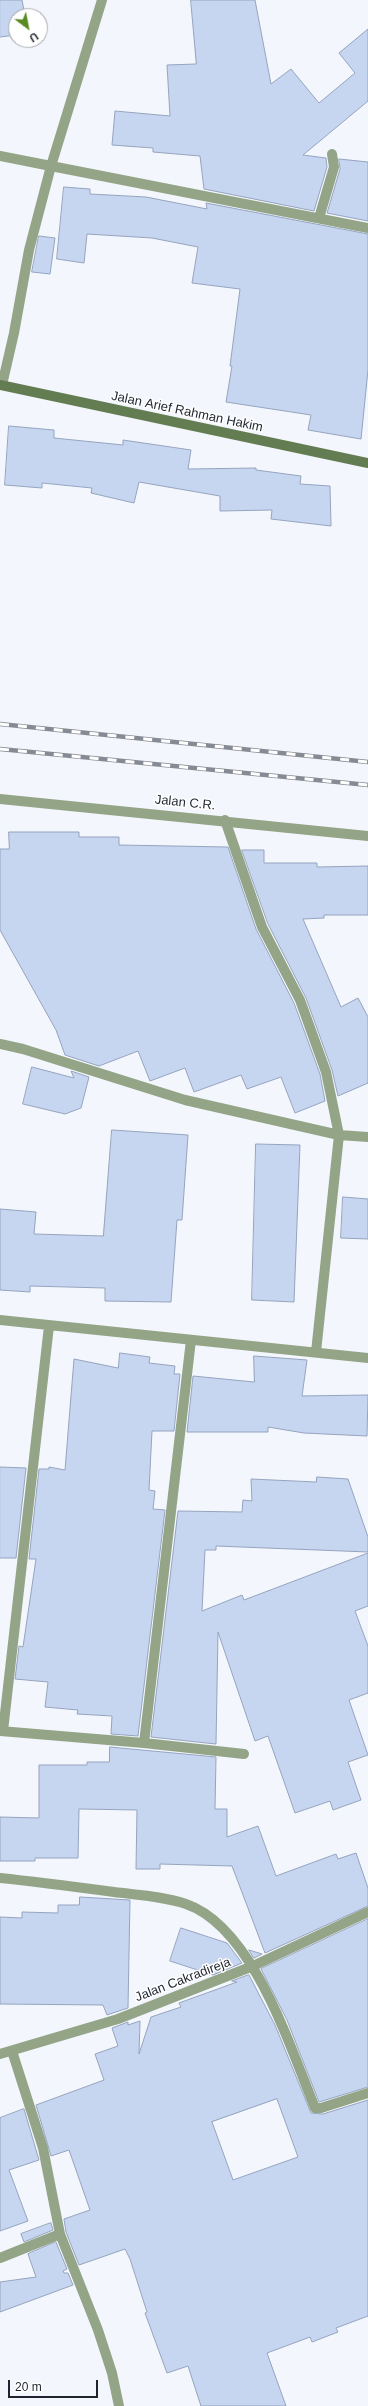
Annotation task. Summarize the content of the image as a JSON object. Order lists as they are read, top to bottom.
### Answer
{
  "streets": {
    "main road": ["Jalan Arief Rahman Hakim"],
    "street": ["Jalan C.R.", "Jalan Cakradireja"]
  },
  "scale_bar": "20 m",
  "north": "bottom right"
}
